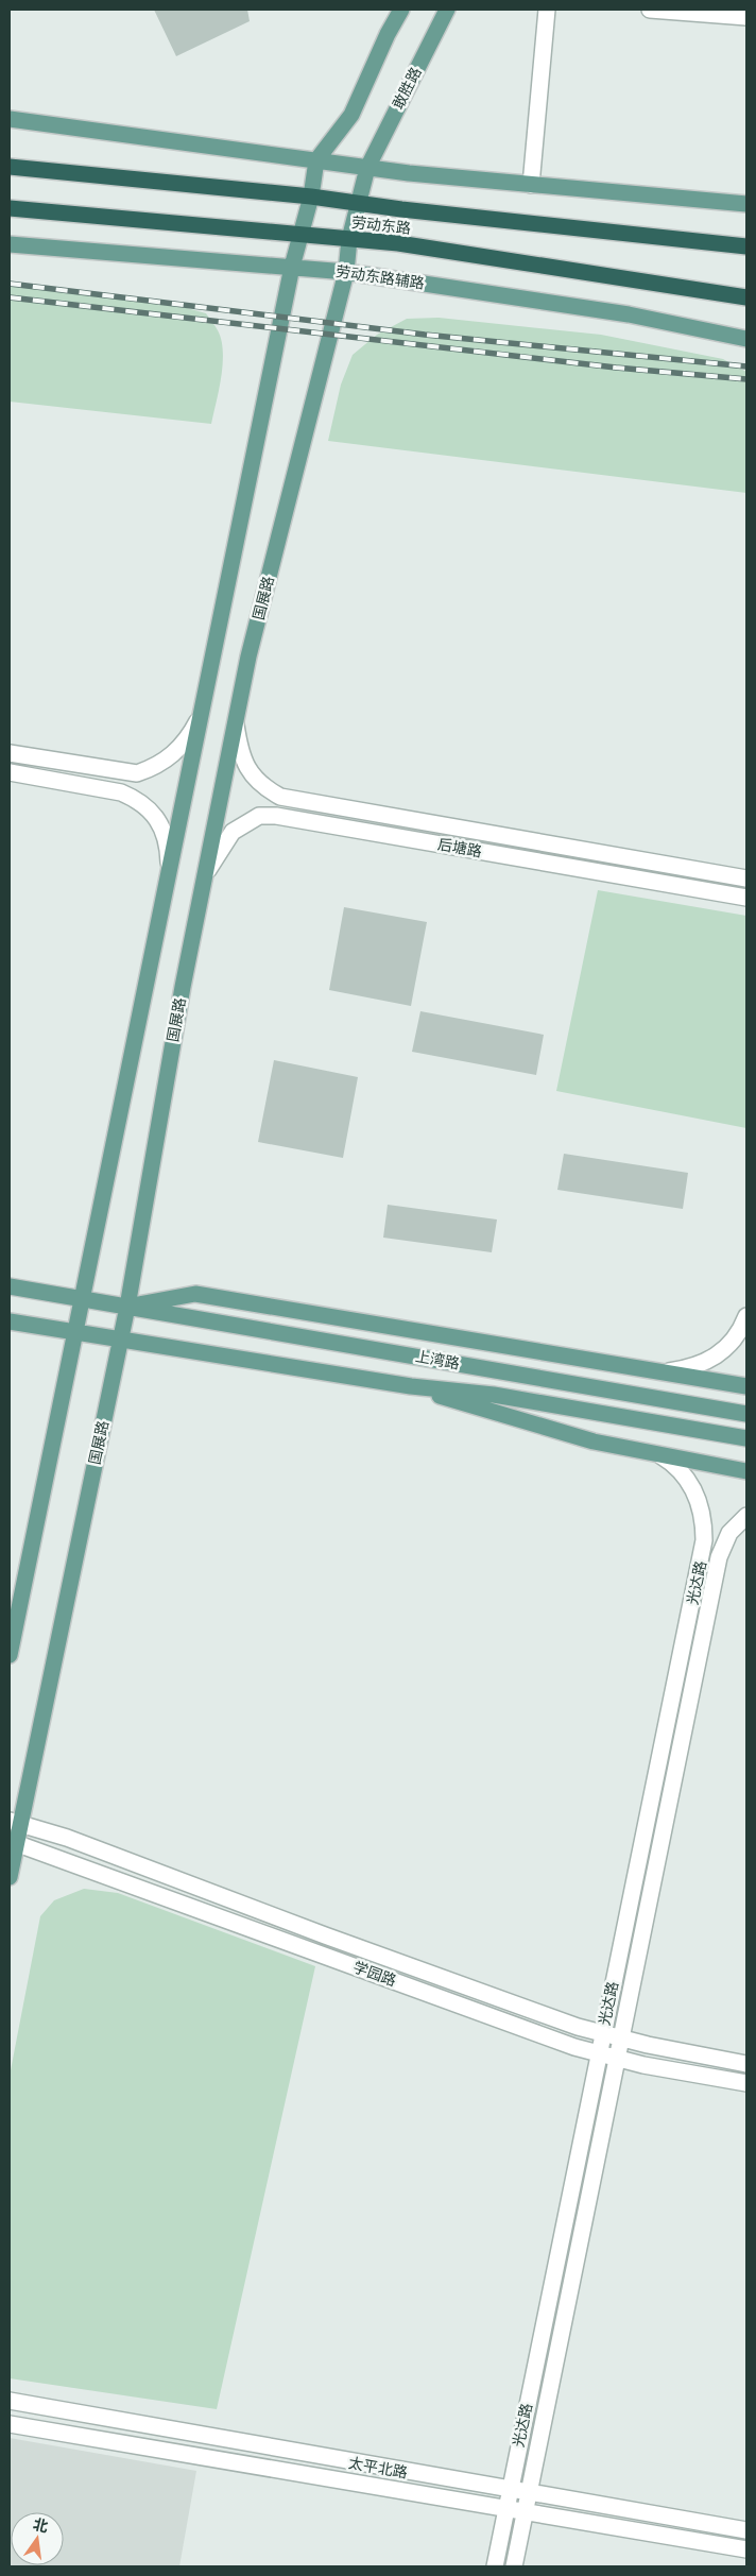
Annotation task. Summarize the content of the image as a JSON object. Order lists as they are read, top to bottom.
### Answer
{
  "streets": {
    "highway": ["劳动东路"],
    "main road": [
      "敢胜路",
      "劳动东路辅路",
      "国展路",
      "上湾路"
    ],
    "street": [
      "后塘路",
      "光达路",
      "学园路",
      "太平北路"
    ]
  },
  "crossings": [
    ["敢胜路", "国展路"],
    ["劳动东路", "国展路"],
    ["劳动东路辅路", "国展路"],
    ["国展路", "后塘路"],
    ["国展路", "上湾路"],
    ["国展路", "学园路"],
    ["上湾路", "光达路"],
    ["光达路", "学园路"],
    ["光达路", "太平北路"]
  ],
  "north": "top"
}
